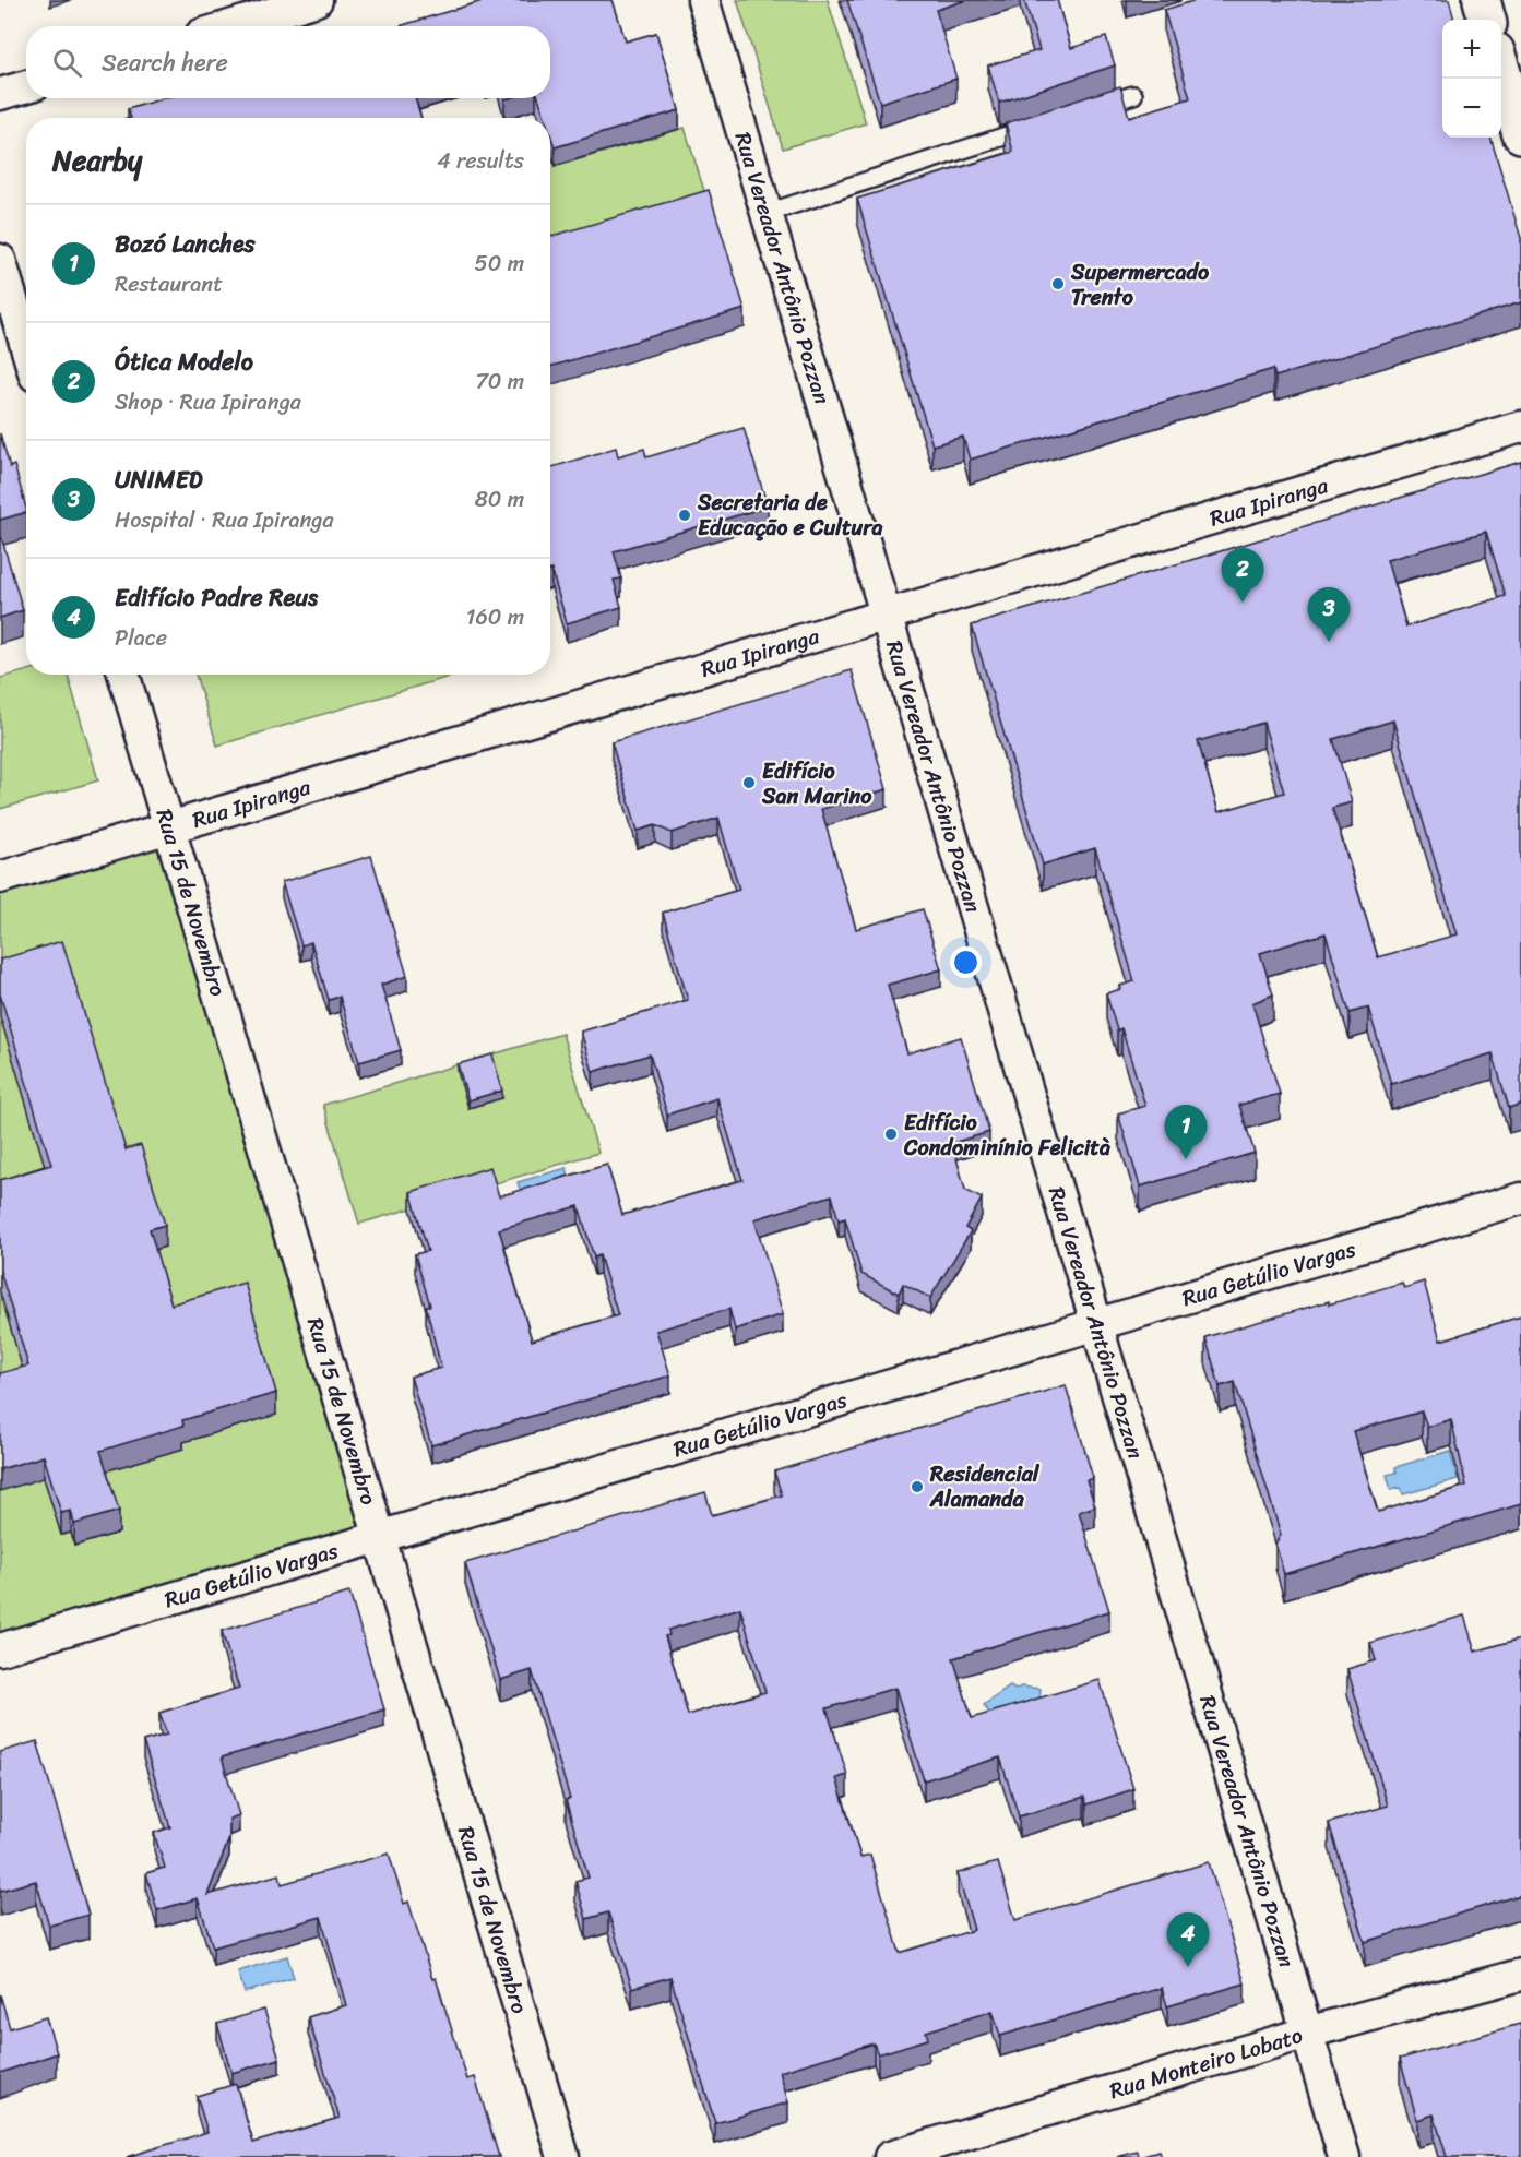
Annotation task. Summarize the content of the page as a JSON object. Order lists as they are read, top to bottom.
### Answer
{
  "streets": {
    "street": [
      "Rua Vereador Antônio Pozzan",
      "Rua Ipiranga",
      "Rua 15 de Novembro",
      "Rua Getúlio Vargas",
      "Rua Monteiro Lobato"
    ]
  },
  "crossings": [
    ["Rua Vereador Antônio Pozzan", "Rua Ipiranga"],
    ["Rua Vereador Antônio Pozzan", "Rua Getúlio Vargas"],
    ["Rua Vereador Antônio Pozzan", "Rua Monteiro Lobato"],
    ["Rua Ipiranga", "Rua 15 de Novembro"],
    ["Rua 15 de Novembro", "Rua Getúlio Vargas"]
  ],
  "places": [
    "Supermercado Trento",
    "Secretaria de Educação e Cultura",
    "Edifício San Marino",
    "Edifício Condominínio Felicità",
    "Residencial Alamanda"
  ],
  "page": {
    "map_buttons": ["+", "−"],
    "search": "Search here",
    "heading": ["Nearby", "4 results"],
    "list": [
      {
        "mark": "1",
        "name": "Bozó Lanches",
        "note": "Restaurant",
        "value": "50 m"
      },
      {
        "mark": "2",
        "name": "Ótica Modelo",
        "note": "Shop · Rua Ipiranga",
        "value": "70 m"
      },
      {
        "mark": "3",
        "name": "UNIMED",
        "note": "Hospital · Rua Ipiranga",
        "value": "80 m"
      },
      {
        "mark": "4",
        "name": "Edifício Padre Reus",
        "note": "Place",
        "value": "160 m"
      }
    ],
    "pins": [
      "2",
      "3",
      "1",
      "4"
    ]
  }
}
